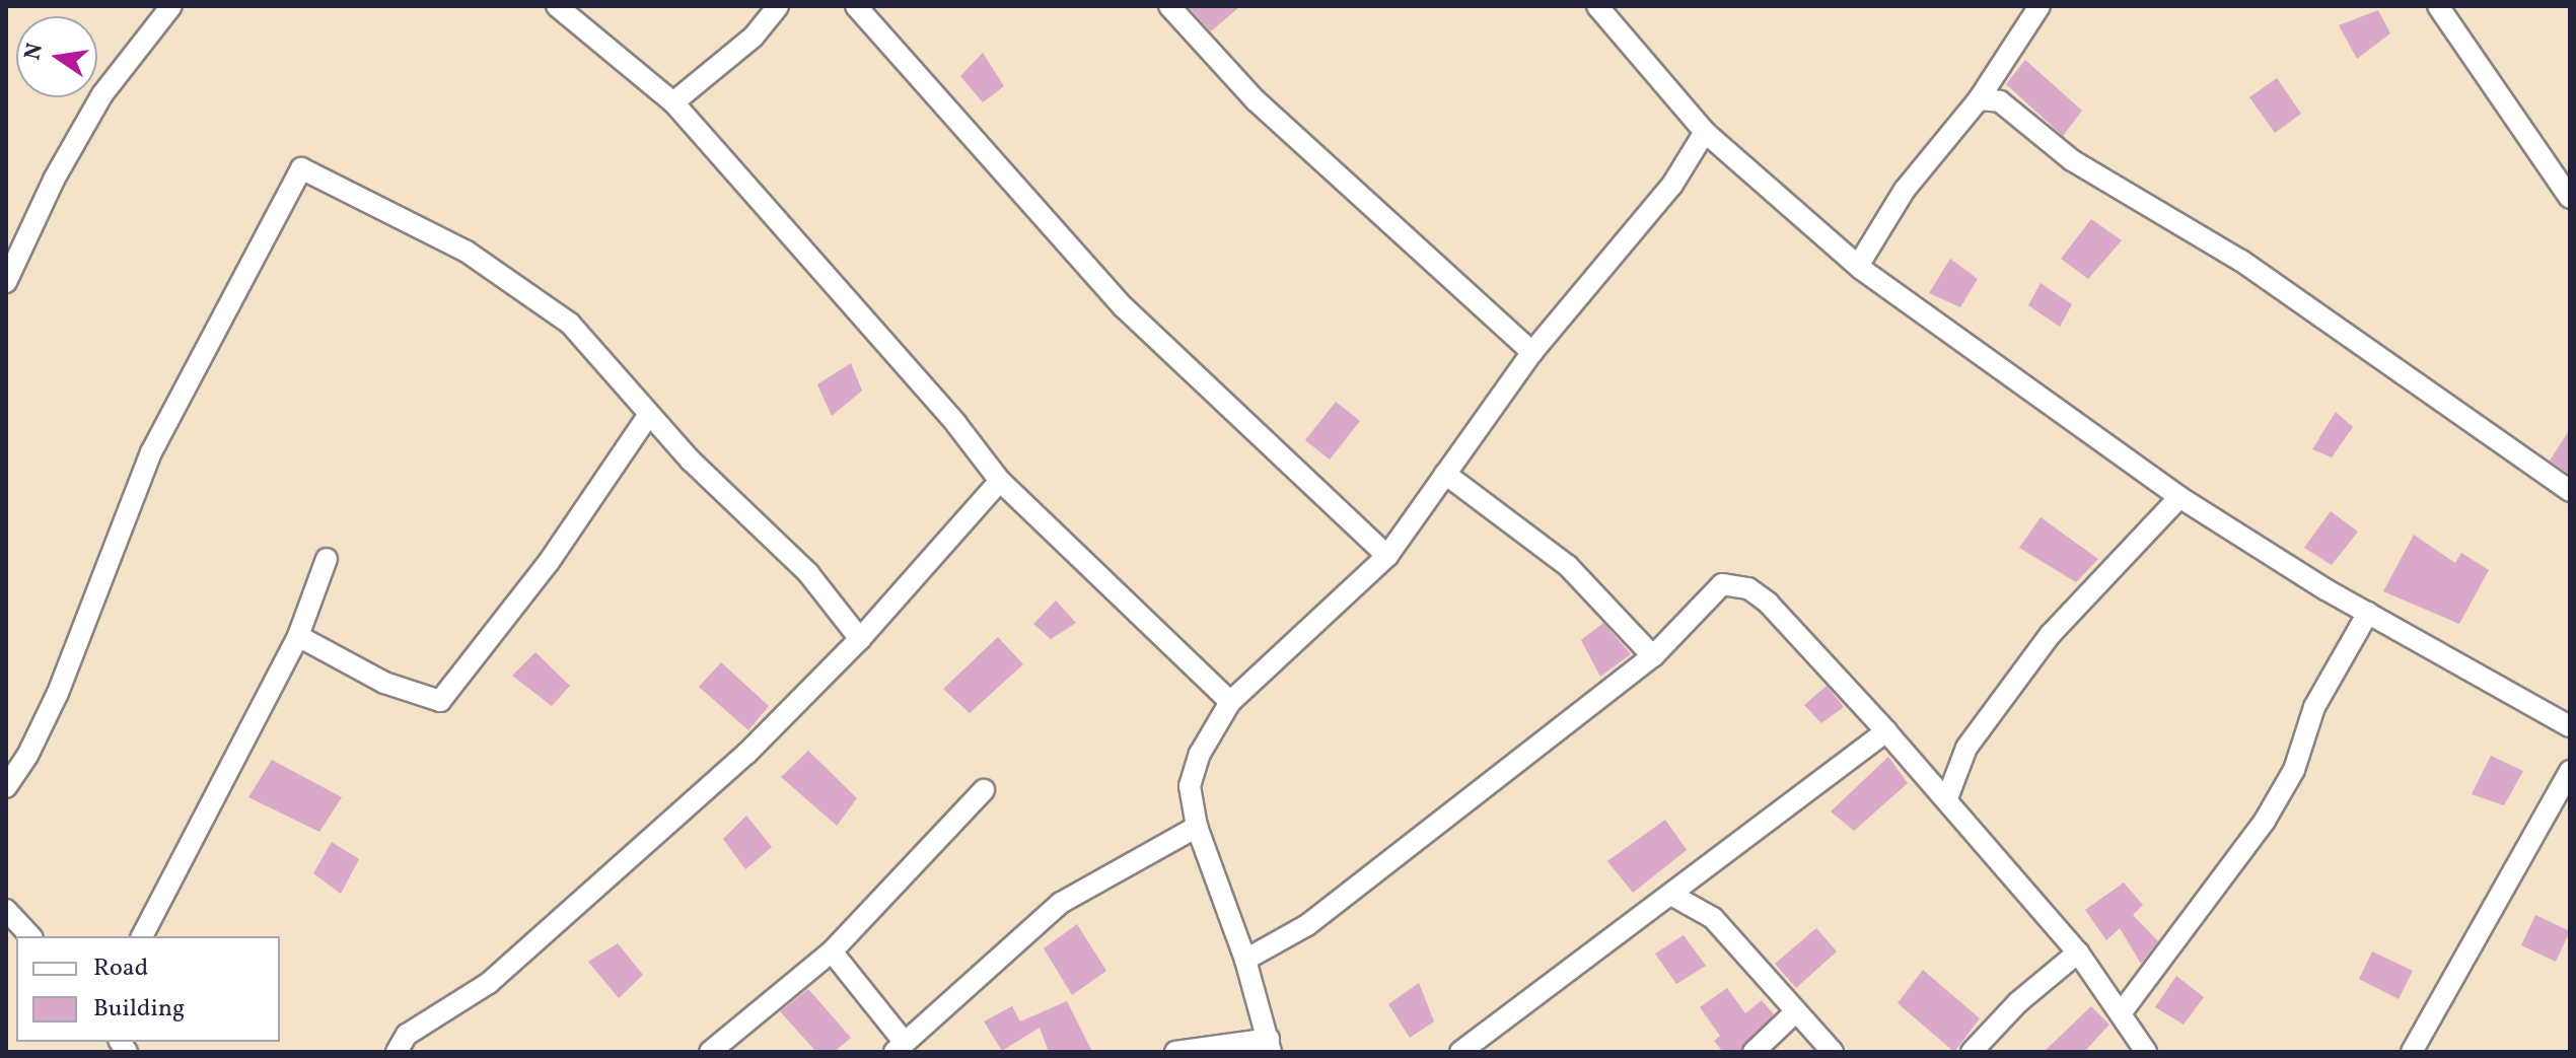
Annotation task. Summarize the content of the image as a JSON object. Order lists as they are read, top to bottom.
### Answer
{
  "legend": ["Road", "Building"],
  "north": "left"
}
